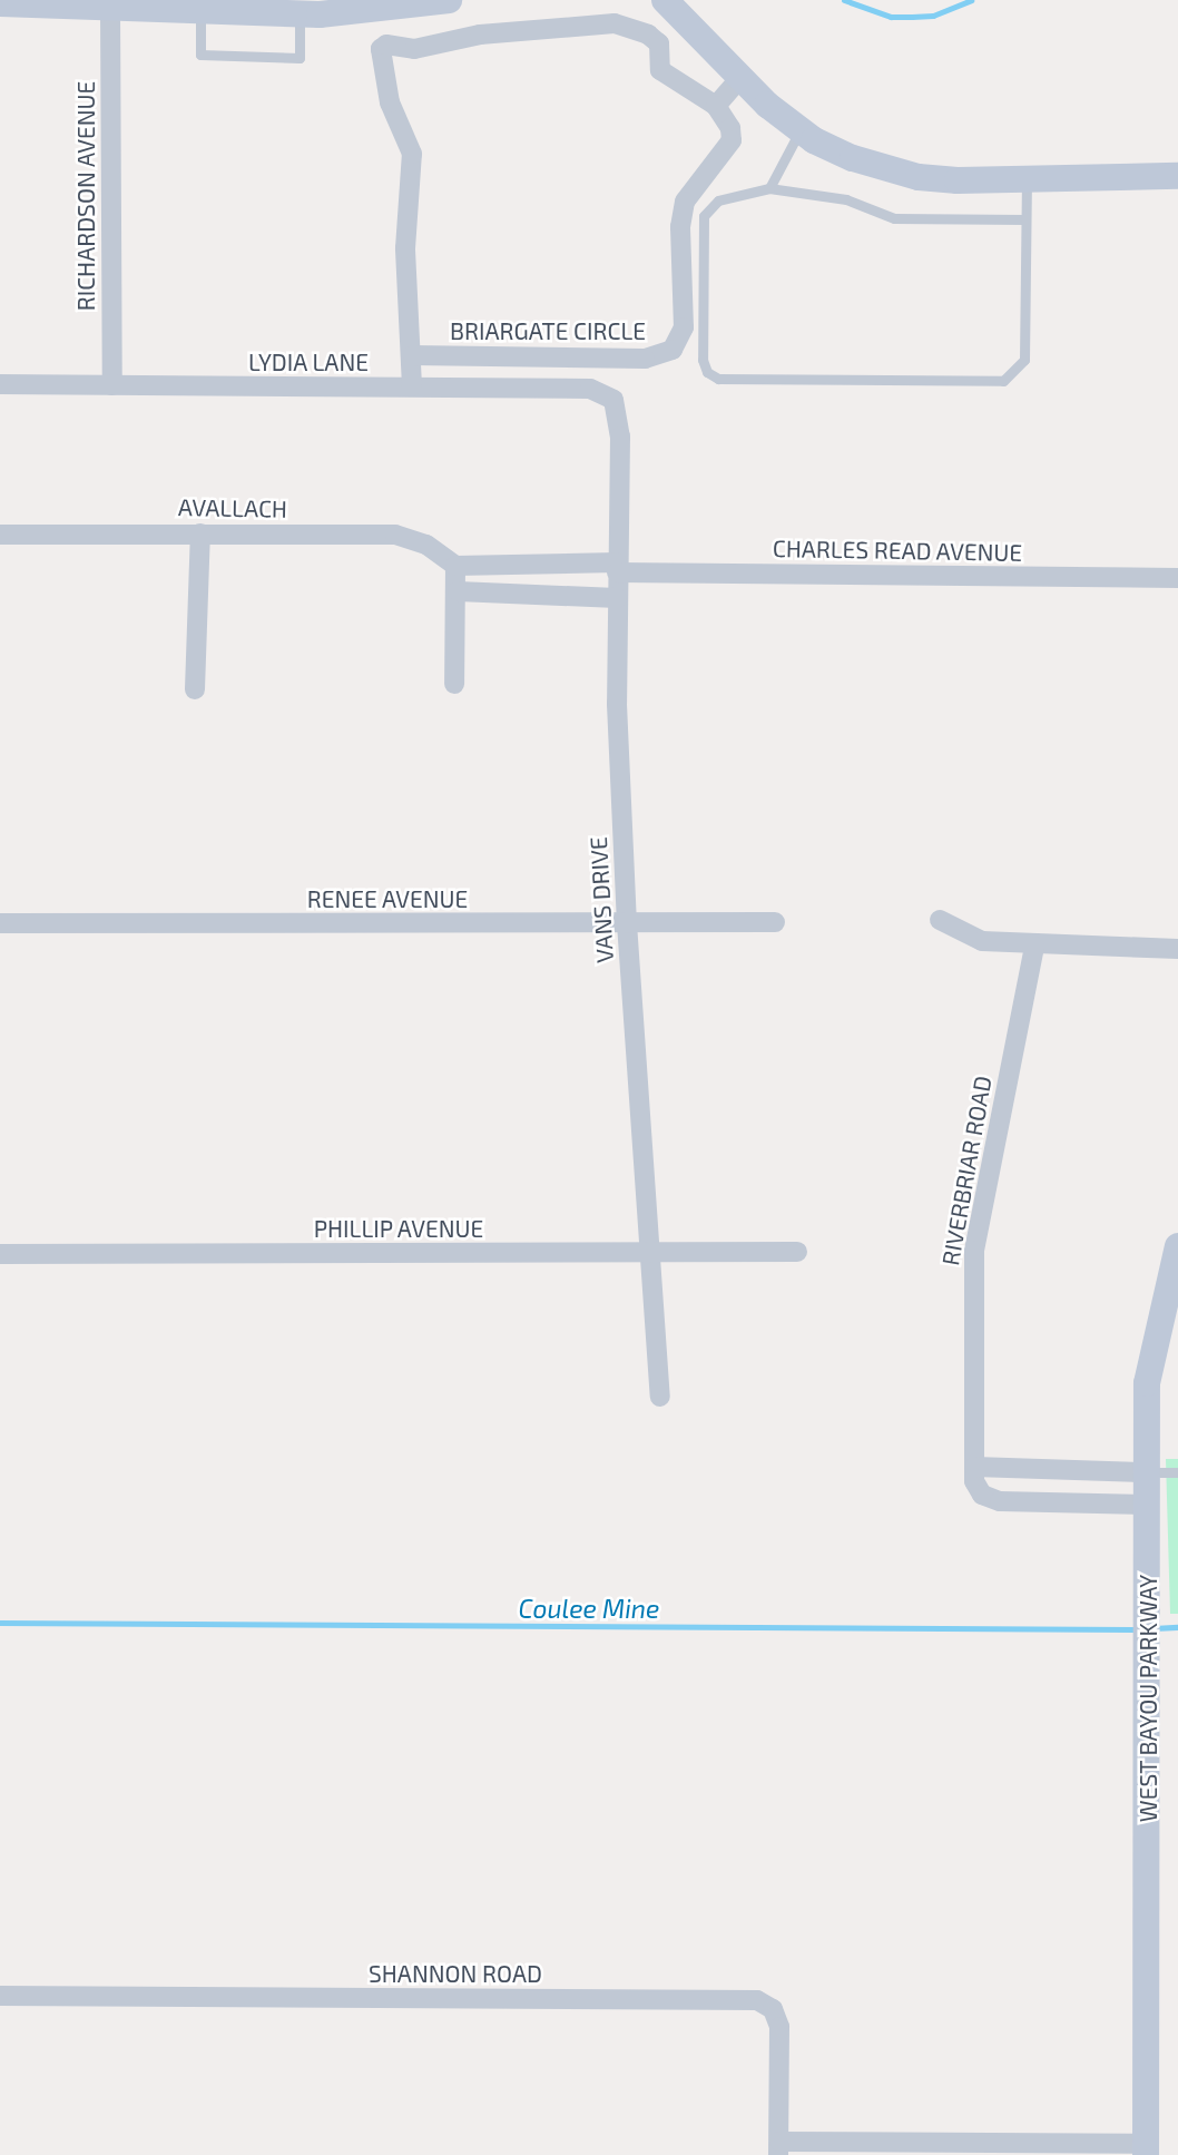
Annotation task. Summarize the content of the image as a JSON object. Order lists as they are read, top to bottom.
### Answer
{
  "streets": {
    "street": [
      "RICHARDSON AVENUE",
      "BRIARGATE CIRCLE",
      "LYDIA LANE",
      "AVALLACH",
      "CHARLES READ AVENUE",
      "RENEE AVENUE",
      "VANS DRIVE",
      "RIVERBRIAR ROAD",
      "PHILLIP AVENUE",
      "WEST BAYOU PARKWAY",
      "SHANNON ROAD"
    ]
  },
  "crossings": [
    ["RICHARDSON AVENUE", "LYDIA LANE"],
    ["LYDIA LANE", "VANS DRIVE"],
    ["CHARLES READ AVENUE", "VANS DRIVE"],
    ["RENEE AVENUE", "VANS DRIVE"],
    ["VANS DRIVE", "PHILLIP AVENUE"],
    ["RIVERBRIAR ROAD", "WEST BAYOU PARKWAY"],
    ["WEST BAYOU PARKWAY", "SHANNON ROAD"]
  ],
  "water": ["Coulee Mine"]
}
